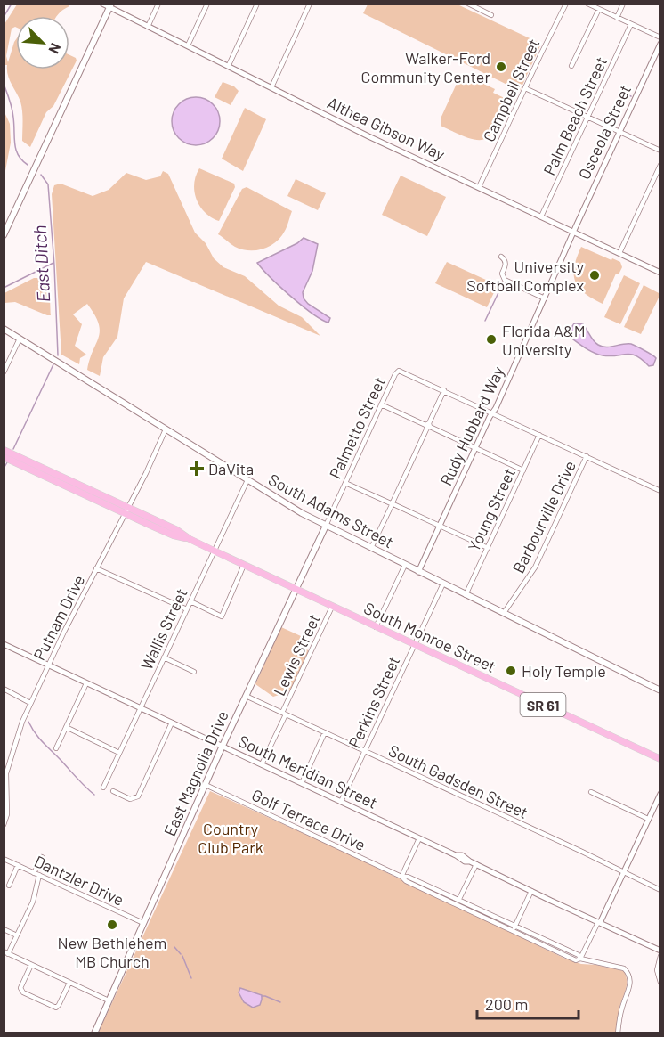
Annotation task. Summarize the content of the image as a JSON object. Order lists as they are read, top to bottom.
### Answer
{
  "streets": {
    "main road": [
      "South Adams Street",
      "South Monroe Street",
      "SR 61",
      "East Magnolia Drive"
    ],
    "street": [
      "Campbell Street",
      "Palm Beach Street",
      "Althea Gibson Way",
      "Osceola Street",
      "Rudy Hubbard Way",
      "Palmetto Street",
      "Young Street",
      "Barbourville Drive",
      "Putnam Drive",
      "Wallis Street",
      "Lewis Street",
      "Perkins Street",
      "South Meridian Street",
      "South Gadsden Street",
      "Golf Terrace Drive",
      "Dantzler Drive"
    ]
  },
  "crossings": [
    ["Campbell Street", "Althea Gibson Way"],
    ["Palm Beach Street", "Althea Gibson Way"],
    ["Althea Gibson Way", "Osceola Street"],
    ["Althea Gibson Way", "Rudy Hubbard Way"],
    ["Osceola Street", "Rudy Hubbard Way"],
    ["Rudy Hubbard Way", "South Adams Street"],
    ["Palmetto Street", "South Adams Street"],
    ["Palmetto Street", "East Magnolia Drive"],
    ["Young Street", "South Adams Street"],
    ["South Adams Street", "Barbourville Drive"],
    ["South Adams Street", "Putnam Drive"],
    ["South Adams Street", "Wallis Street"],
    ["South Adams Street", "Perkins Street"],
    ["South Adams Street", "East Magnolia Drive"],
    ["Putnam Drive", "South Monroe Street"],
    ["Putnam Drive", "South Meridian Street"],
    ["Wallis Street", "South Monroe Street"],
    ["Wallis Street", "South Meridian Street"],
    ["South Monroe Street", "Lewis Street"],
    ["South Monroe Street", "Perkins Street"],
    ["South Monroe Street", "East Magnolia Drive"],
    ["Lewis Street", "South Meridian Street"],
    ["Lewis Street", "South Gadsden Street"],
    ["Perkins Street", "South Meridian Street"],
    ["Perkins Street", "South Gadsden Street"],
    ["South Meridian Street", "East Magnolia Drive"],
    ["East Magnolia Drive", "South Gadsden Street"],
    ["East Magnolia Drive", "Golf Terrace Drive"],
    ["East Magnolia Drive", "Dantzler Drive"]
  ],
  "water": ["East Ditch"],
  "parks": ["Country Club Park"],
  "places": {
    "other": [
      "Walker-Ford Community Center",
      "University Softball Complex",
      "Florida A&M University",
      "Holy Temple",
      "New Bethlehem MB Church"
    ],
    "health": ["DaVita"]
  },
  "scale_bar": "200 m",
  "north": "bottom right"
}
